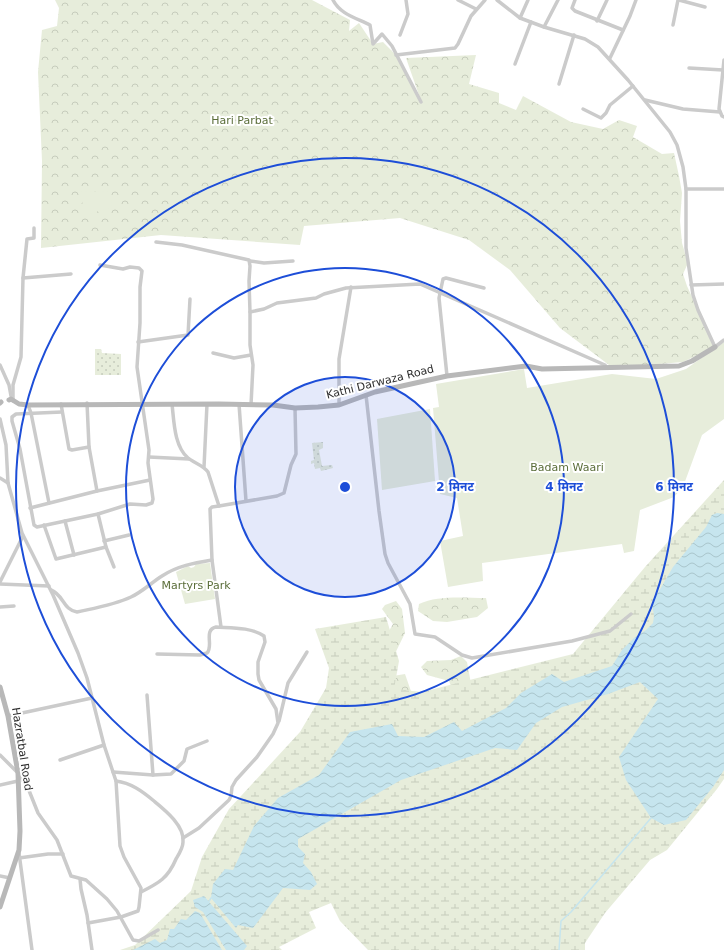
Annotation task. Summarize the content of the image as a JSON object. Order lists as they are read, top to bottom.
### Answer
{
  "streets": {
    "street": ["Kathi Darwaza Road", "Hazratbal Road"]
  },
  "parks": ["Hari Parbat", "Badam Waari", "Martyrs Park"],
  "rings": ["2 मिनट", "4 मिनट", "6 मिनट"]
}
